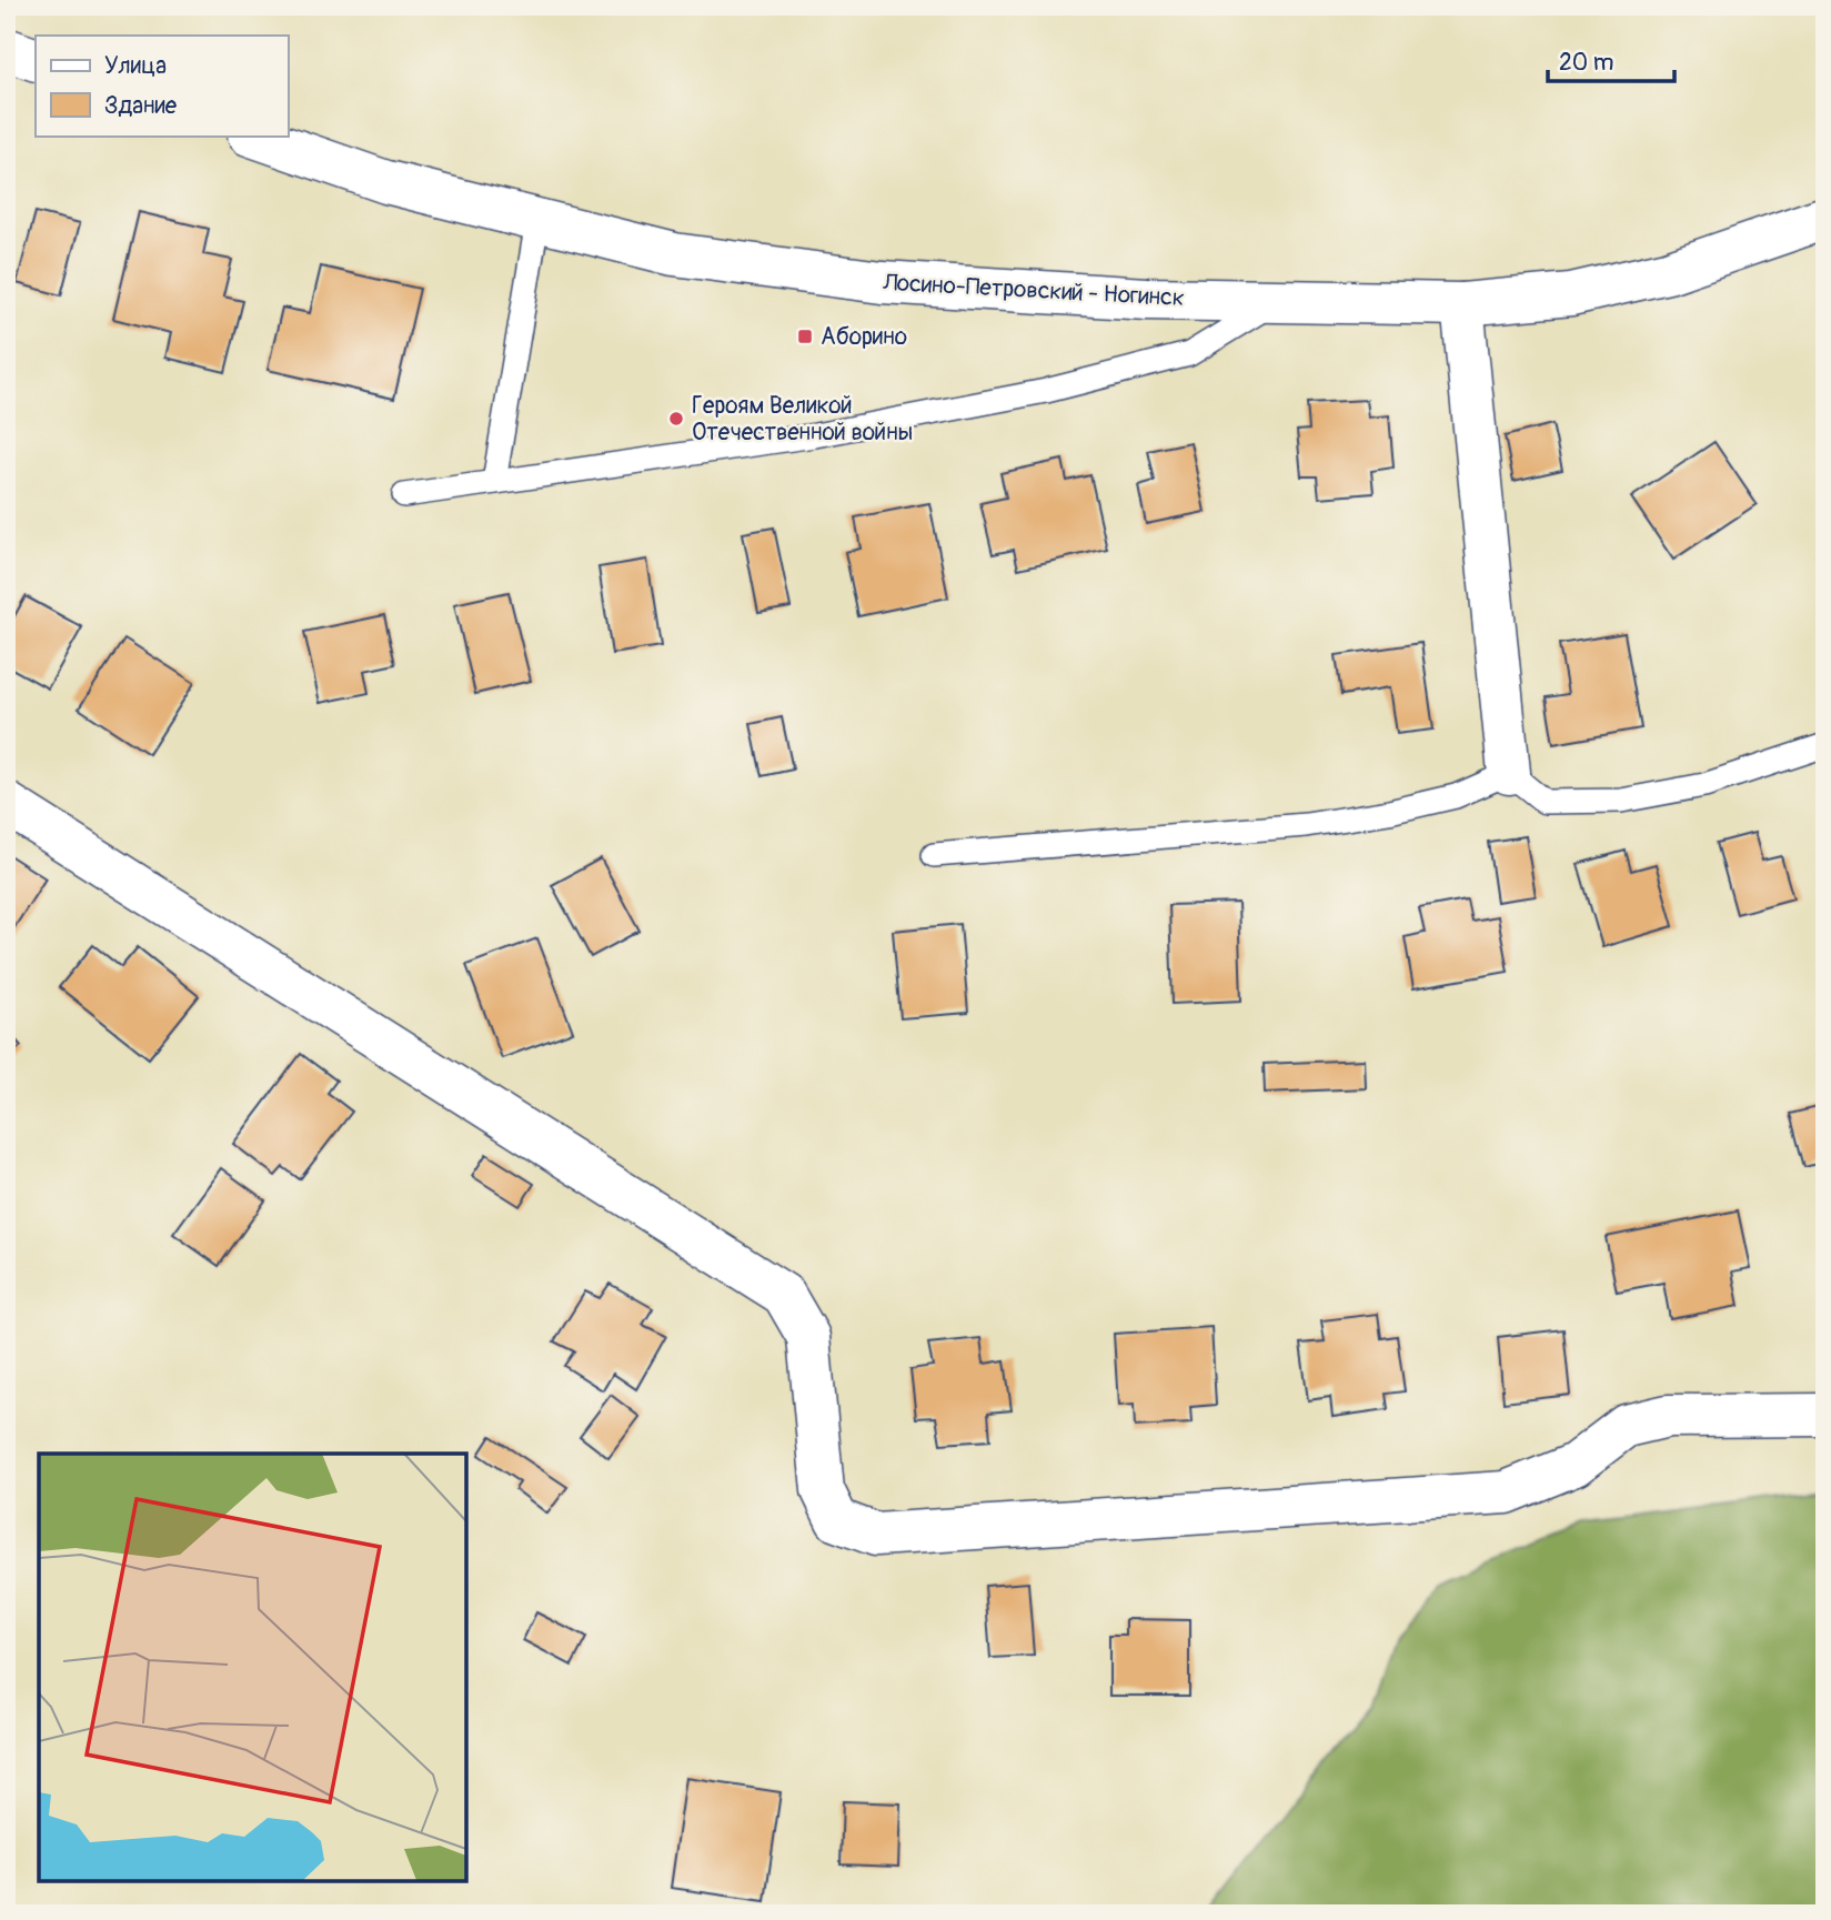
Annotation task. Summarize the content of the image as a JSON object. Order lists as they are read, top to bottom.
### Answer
{
  "streets": {
    "street": ["Лосино-Петровский - Ногинск"]
  },
  "places": {
    "transit": ["Аборино"],
    "other": ["Героям Великой Отечественной войны"]
  },
  "legend": ["Улица", "Здание"],
  "scale_bar": "20 m"
}
